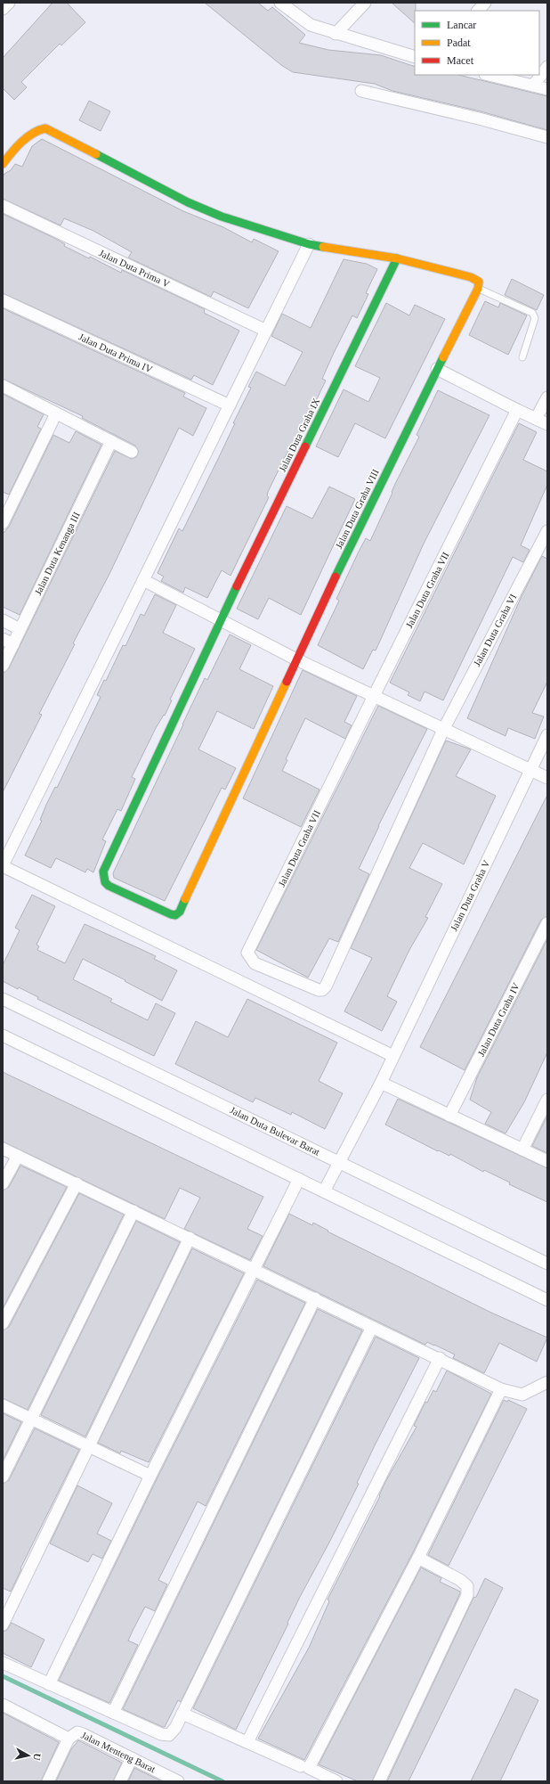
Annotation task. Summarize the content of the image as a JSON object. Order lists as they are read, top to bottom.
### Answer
{
  "streets": {
    "street": [
      "Jalan Duta Prima V",
      "Jalan Duta Prima IV",
      "Jalan Duta Graha IX",
      "Jalan Duta Graha VIII",
      "Jalan Duta Kenanga III",
      "Jalan Duta Graha VII",
      "Jalan Duta Graha VI",
      "Jalan Duta Graha V",
      "Jalan Duta Graha IV",
      "Jalan Duta Bulevar Barat",
      "Jalan Menteng Barat"
    ]
  },
  "crossings": [
    ["Jalan Duta Graha IX", "Jalan Duta Graha VIII"],
    ["Jalan Duta Graha VII", "Jalan Duta Graha VI"],
    ["Jalan Duta Graha V", "Jalan Duta Bulevar Barat"]
  ],
  "legend": ["Lancar", "Padat", "Macet"],
  "north": "right"
}
